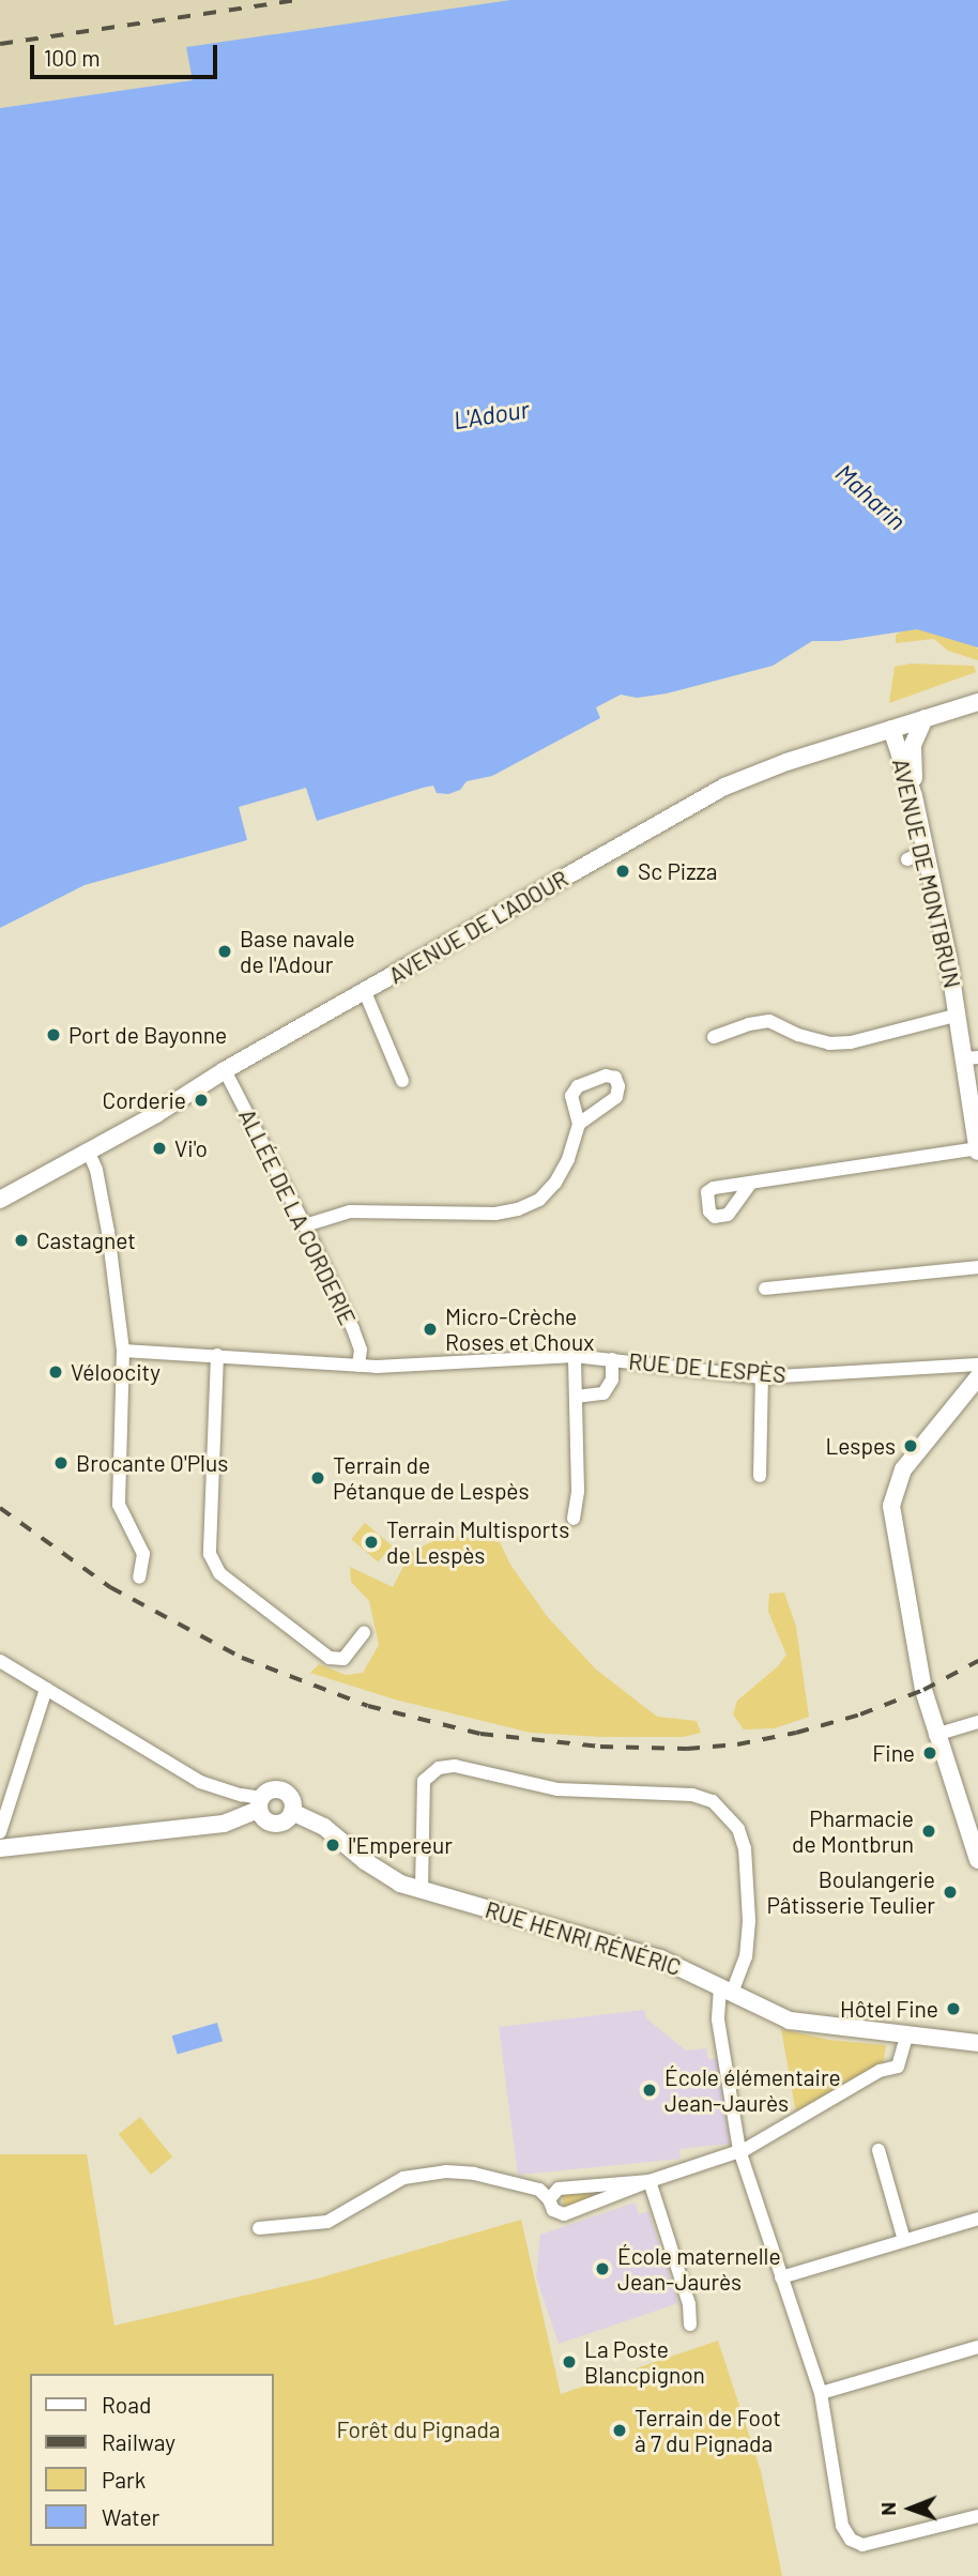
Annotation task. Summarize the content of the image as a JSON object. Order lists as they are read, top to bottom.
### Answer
{
  "streets": {
    "street": [
      "AVENUE DE MONTBRUN",
      "AVENUE DE L'ADOUR",
      "ALLÉE DE LA CORDERIE",
      "RUE DE LESPÈS",
      "RUE HENRI RÉNÉRIC"
    ]
  },
  "crossings": [
    ["AVENUE DE MONTBRUN", "AVENUE DE L'ADOUR"],
    ["AVENUE DE L'ADOUR", "ALLÉE DE LA CORDERIE"],
    ["ALLÉE DE LA CORDERIE", "RUE DE LESPÈS"]
  ],
  "water": ["L'Adour", "Maharin"],
  "parks": ["Forêt du Pignada"],
  "places": [
    "Sc Pizza",
    "Base navale de l'Adour",
    "Port de Bayonne",
    "Corderie",
    "Vi'o",
    "Castagnet",
    "Micro-Crèche Roses et Choux",
    "Véloocity",
    "Lespes",
    "Brocante O'Plus",
    "Terrain de Pétanque de Lespès",
    "Terrain Multisports de Lespès",
    "Fine",
    "Pharmacie de Montbrun",
    "l'Empereur",
    "Boulangerie Pâtisserie Teulier",
    "Hôtel Fine",
    "École élémentaire Jean-Jaurès",
    "École maternelle Jean-Jaurès",
    "La Poste Blancpignon",
    "Terrain de Foot à 7 du Pignada"
  ],
  "legend": [
    "Road",
    "Railway",
    "Park",
    "Water"
  ],
  "scale_bar": "100 m",
  "north": "left"
}
